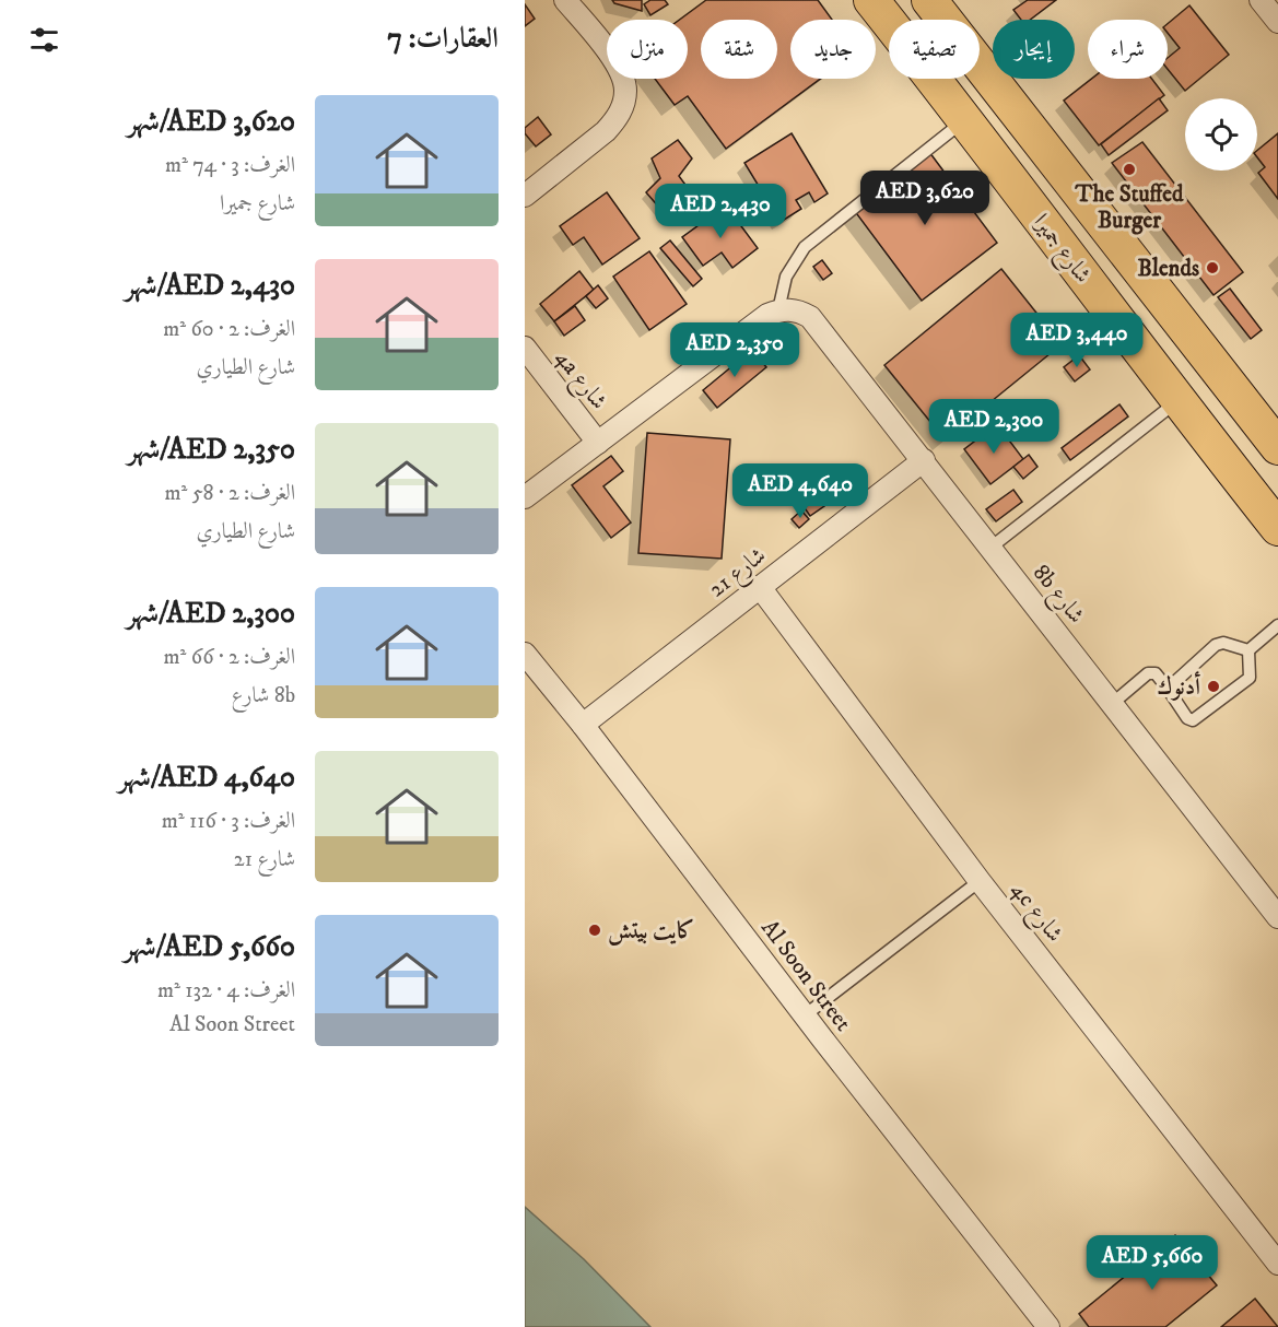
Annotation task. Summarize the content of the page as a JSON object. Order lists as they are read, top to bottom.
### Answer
{
  "streets": {
    "main road": ["شارع جميرا"],
    "street": [
      "4a شارع",
      "شارع 21",
      "8b شارع",
      "4c شارع",
      "Al Soon Street"
    ]
  },
  "crossings": [
    ["شارع 21", "8b شارع"],
    ["شارع 21", "4c شارع"],
    ["شارع 21", "Al Soon Street"]
  ],
  "places": [
    "The Stuffed Burger",
    "Blends",
    "أدنوك",
    "كايت بيتش"
  ],
  "page": {
    "heading": "العقارات: 7",
    "chip": [
      "شراء",
      "إيجار",
      "تصفية",
      "جديد",
      "شقة",
      "منزل"
    ],
    "list": [
      {
        "name": "AED 3,620/شهر",
        "note": "الغرف: 3 · 74 m² · شارع جميرا"
      },
      {
        "name": "AED 2,430/شهر",
        "note": "الغرف: 2 · 60 m² · شارع الطياري"
      },
      {
        "name": "AED 2,350/شهر",
        "note": "الغرف: 2 · 58 m² · شارع الطياري"
      },
      {
        "name": "AED 2,300/شهر",
        "note": "الغرف: 2 · 66 m² · 8b شارع"
      },
      {
        "name": "AED 4,640/شهر",
        "note": "الغرف: 3 · 116 m² · شارع 21"
      },
      {
        "name": "AED 5,660/شهر",
        "note": "الغرف: 4 · 132 m² · Al Soon Street"
      }
    ],
    "price": [
      "AED 3,620",
      "AED 2,430",
      "AED 3,440",
      "AED 2,350",
      "AED 2,300",
      "AED 4,640",
      "AED 5,660"
    ]
  }
}
